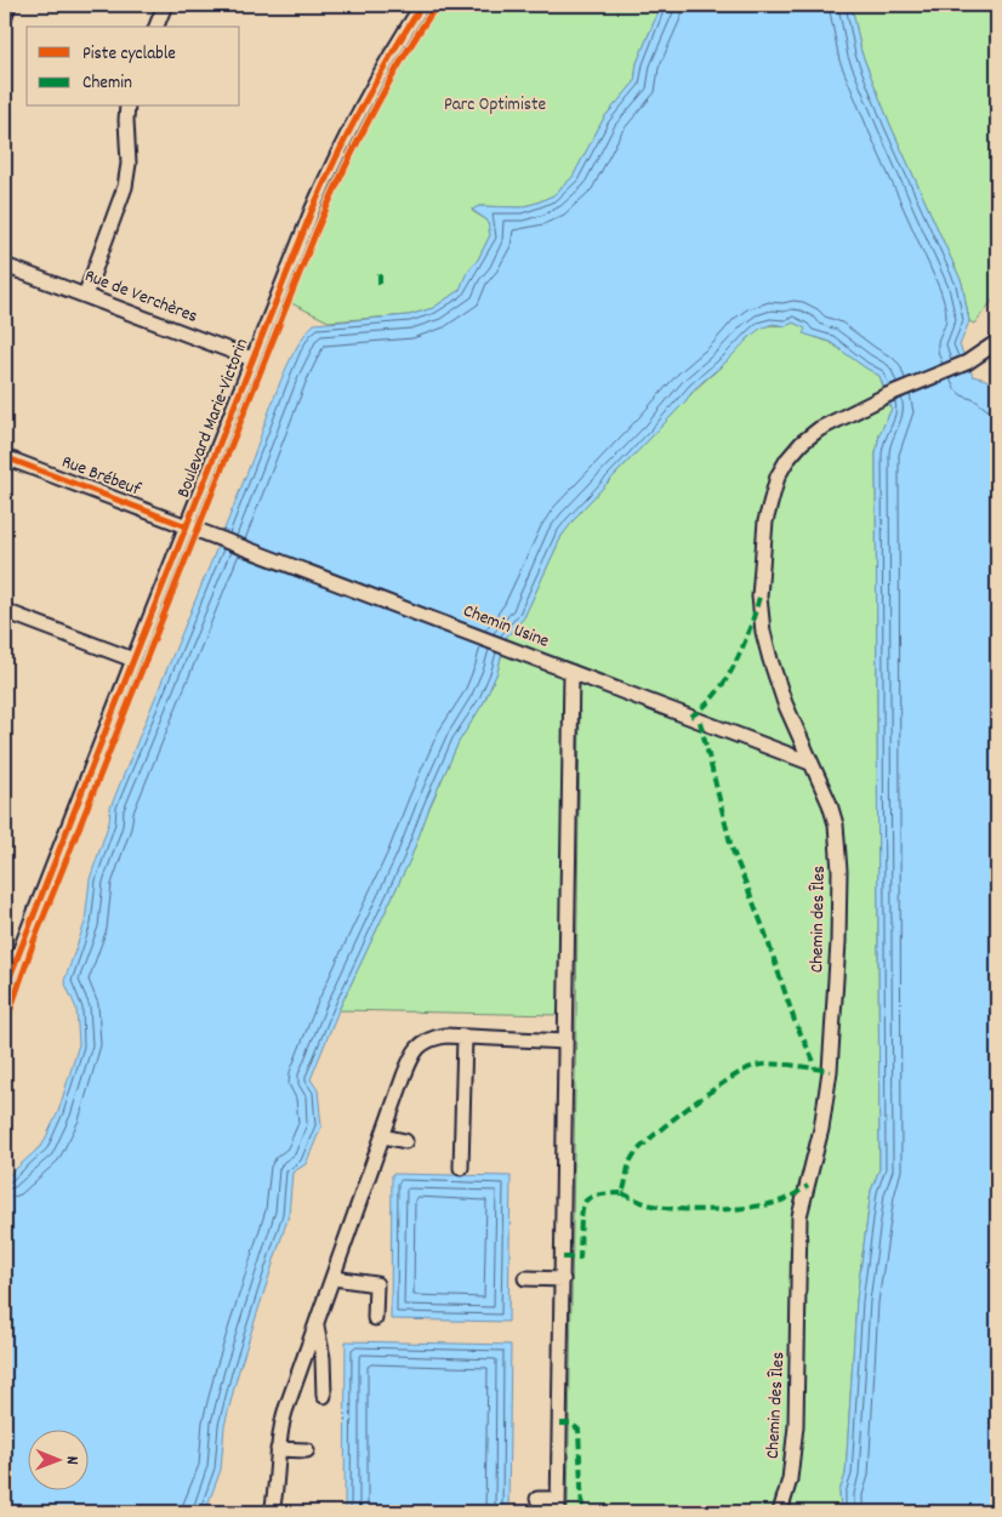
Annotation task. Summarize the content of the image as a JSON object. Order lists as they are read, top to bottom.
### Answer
{
  "streets": {
    "street": [
      "Rue de Verchères",
      "Boulevard Marie-Victorin",
      "Rue Brébeuf",
      "Chemin Usine",
      "Chemin des Îles"
    ]
  },
  "crossings": [
    ["Rue de Verchères", "Boulevard Marie-Victorin"],
    ["Boulevard Marie-Victorin", "Rue Brébeuf"],
    ["Boulevard Marie-Victorin", "Chemin Usine"],
    ["Rue Brébeuf", "Chemin Usine"],
    ["Chemin Usine", "Chemin des Îles"]
  ],
  "parks": ["Parc Optimiste"],
  "legend": ["Piste cyclable", "Chemin"],
  "north": "right"
}
